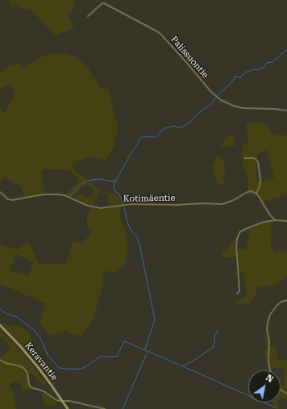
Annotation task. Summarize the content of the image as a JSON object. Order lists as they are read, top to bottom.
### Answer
{
  "streets": {
    "main road": ["Keravantie"],
    "street": ["Palissuontie", "Kotimäentie"]
  },
  "north": "top right"
}
